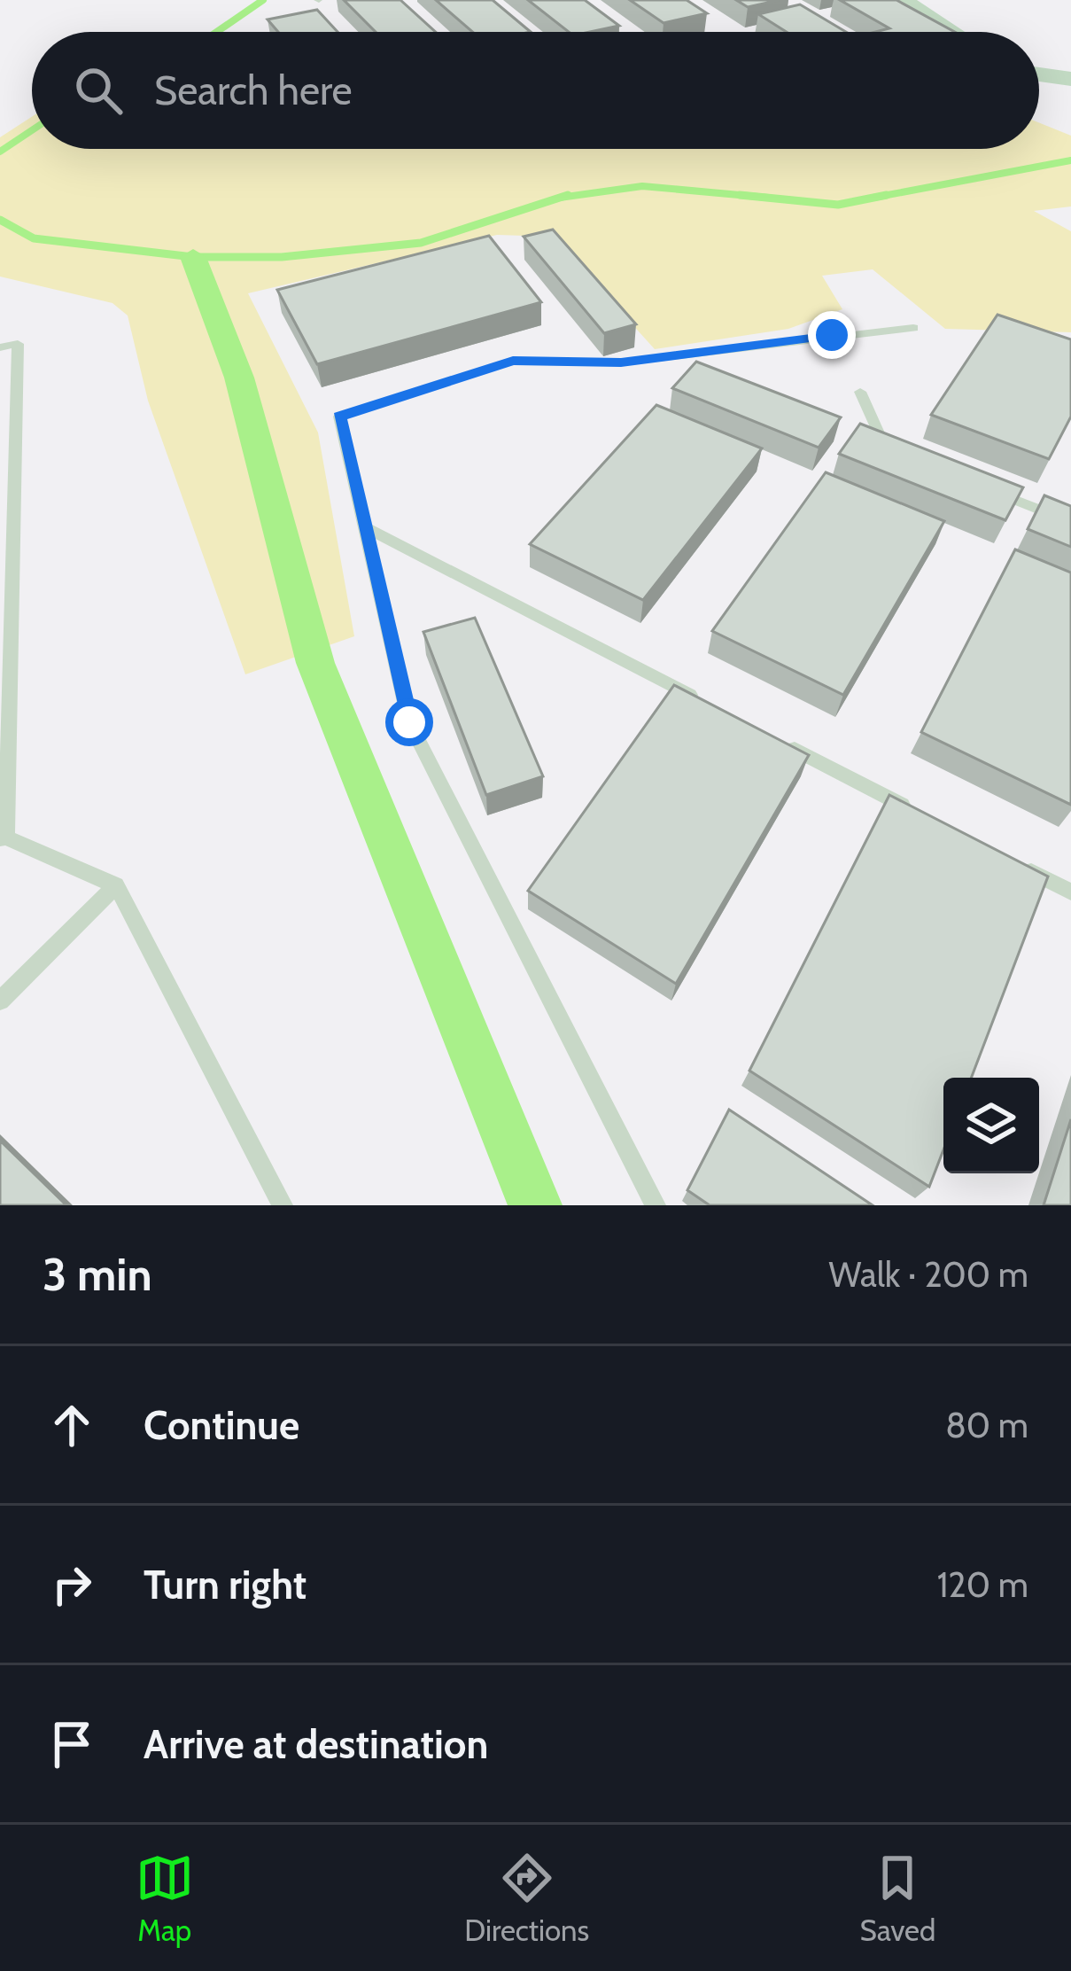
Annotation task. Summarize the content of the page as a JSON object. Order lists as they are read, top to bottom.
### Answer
{
  "page": {
    "search": "Search here",
    "heading": ["3 min", "Walk · 200 m"],
    "list": [
      ["Continue", "80 m"],
      ["Turn right", "120 m"],
      "Arrive at destination"
    ],
    "nav": ["Map", "Directions", "Saved"]
  }
}
